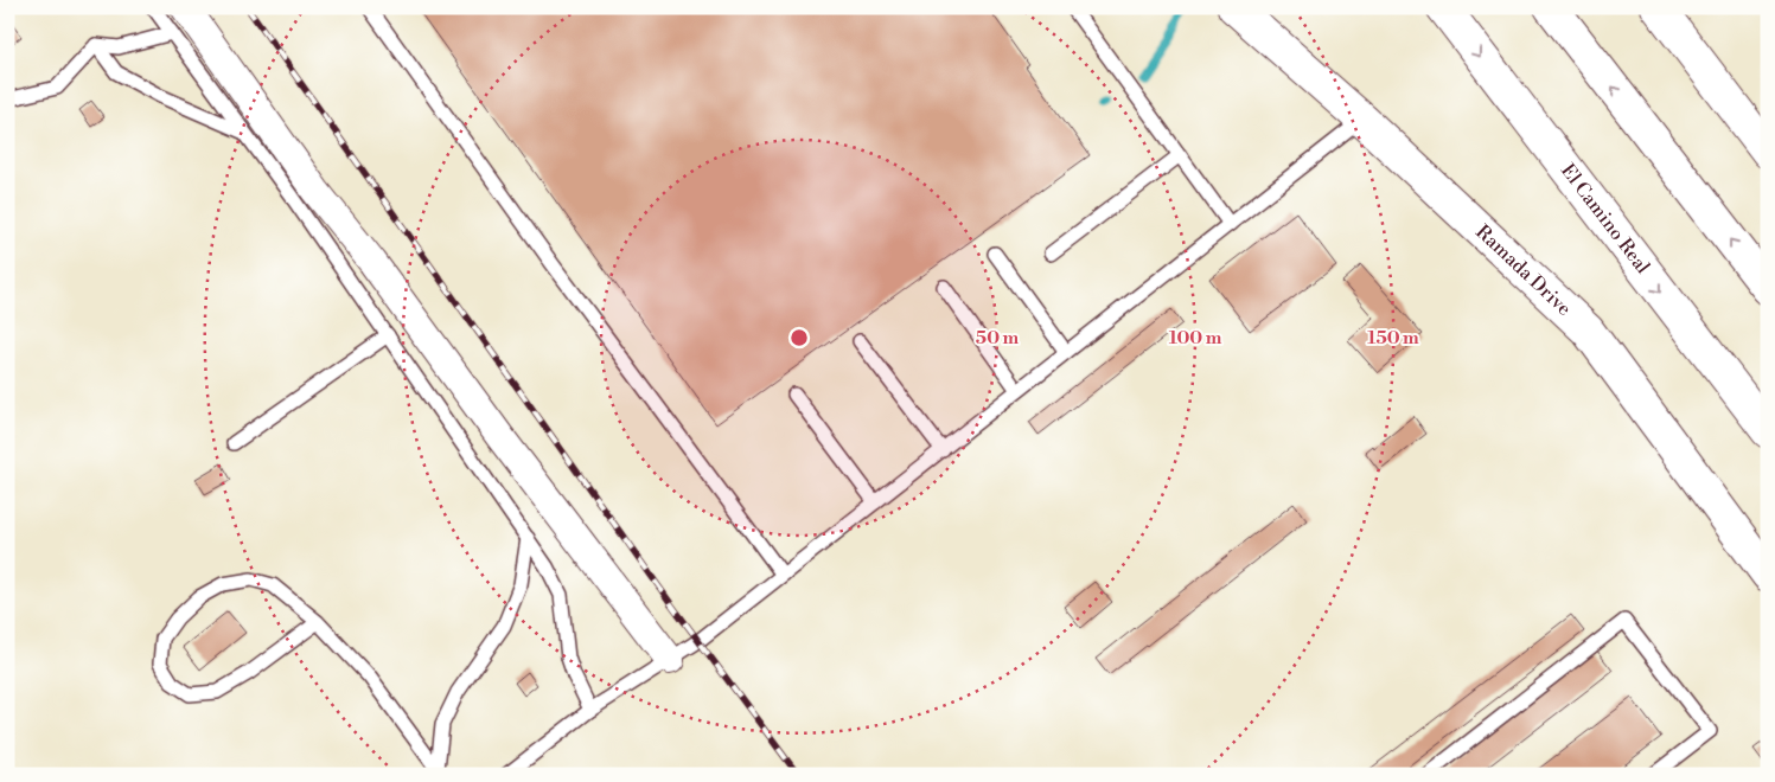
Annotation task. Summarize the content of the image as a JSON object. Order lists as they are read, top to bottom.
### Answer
{
  "streets": {
    "main road": ["El Camino Real", "Ramada Drive"]
  },
  "rings": ["50 m", "100 m", "150 m"]
}
